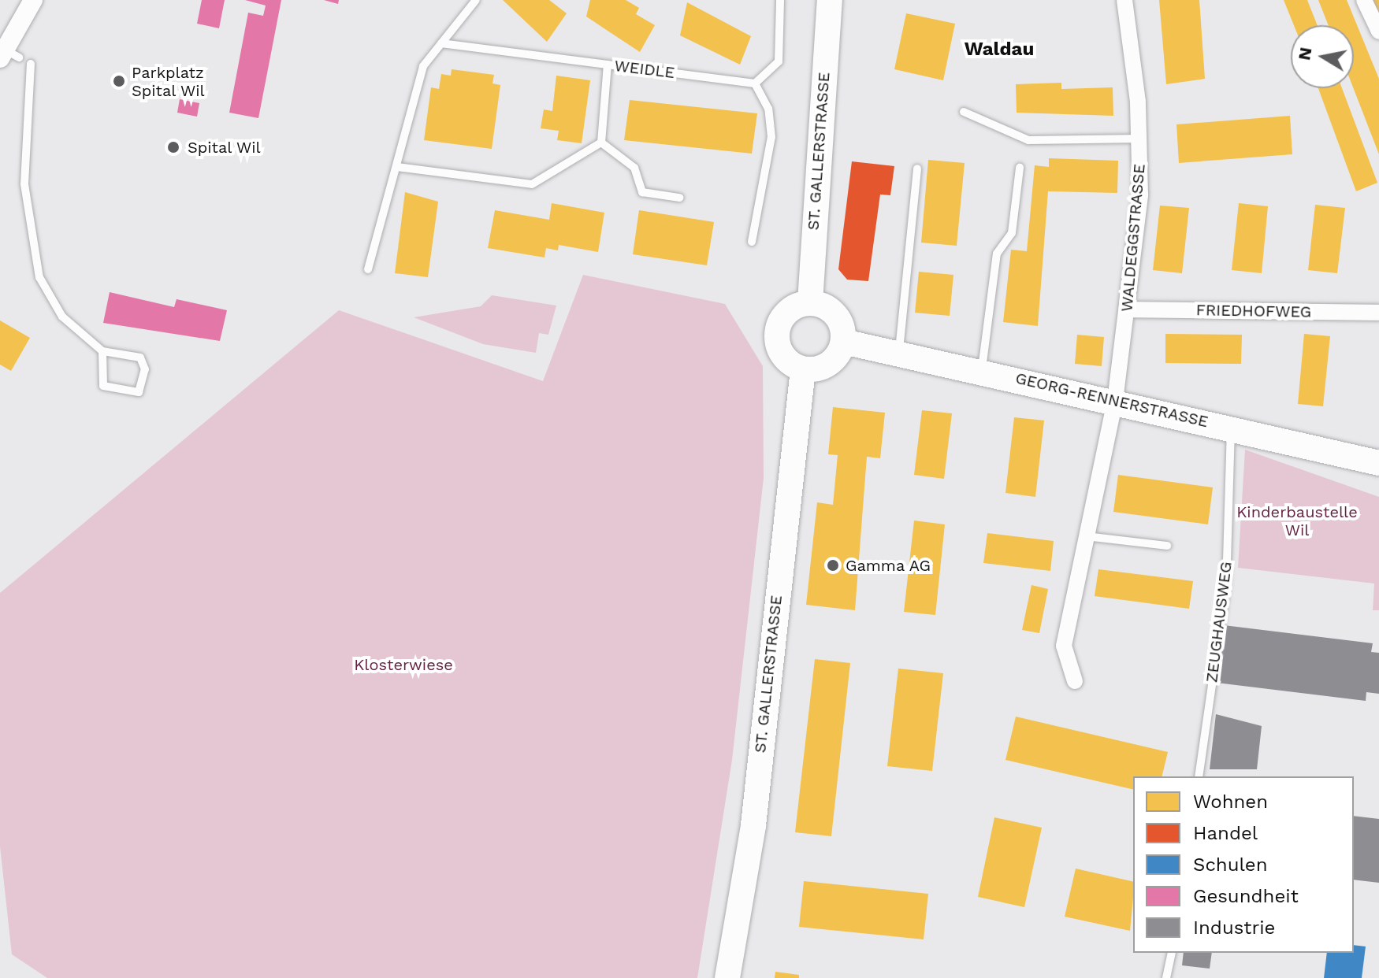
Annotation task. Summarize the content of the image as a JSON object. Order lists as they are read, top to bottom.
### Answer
{
  "streets": {
    "main road": ["ST. GALLERSTRASSE", "GEORG-RENNERSTRASSE"],
    "street": ["WALDEGGSTRASSE", "FRIEDHOFWEG"],
    "lane": ["WEIDLE", "ZEUGHAUSWEG"]
  },
  "crossings": [
    ["ST. GALLERSTRASSE", "GEORG-RENNERSTRASSE"],
    ["WALDEGGSTRASSE", "FRIEDHOFWEG"],
    ["WALDEGGSTRASSE", "GEORG-RENNERSTRASSE"],
    ["GEORG-RENNERSTRASSE", "ZEUGHAUSWEG"]
  ],
  "districts": ["Waldau"],
  "parks": ["Kinderbaustelle Wil", "Klosterwiese"],
  "places": ["Parkplatz Spital Wil", "Spital Wil", "Gamma AG"],
  "legend": [
    "Wohnen",
    "Handel",
    "Schulen",
    "Gesundheit",
    "Industrie"
  ],
  "north": "left"
}
